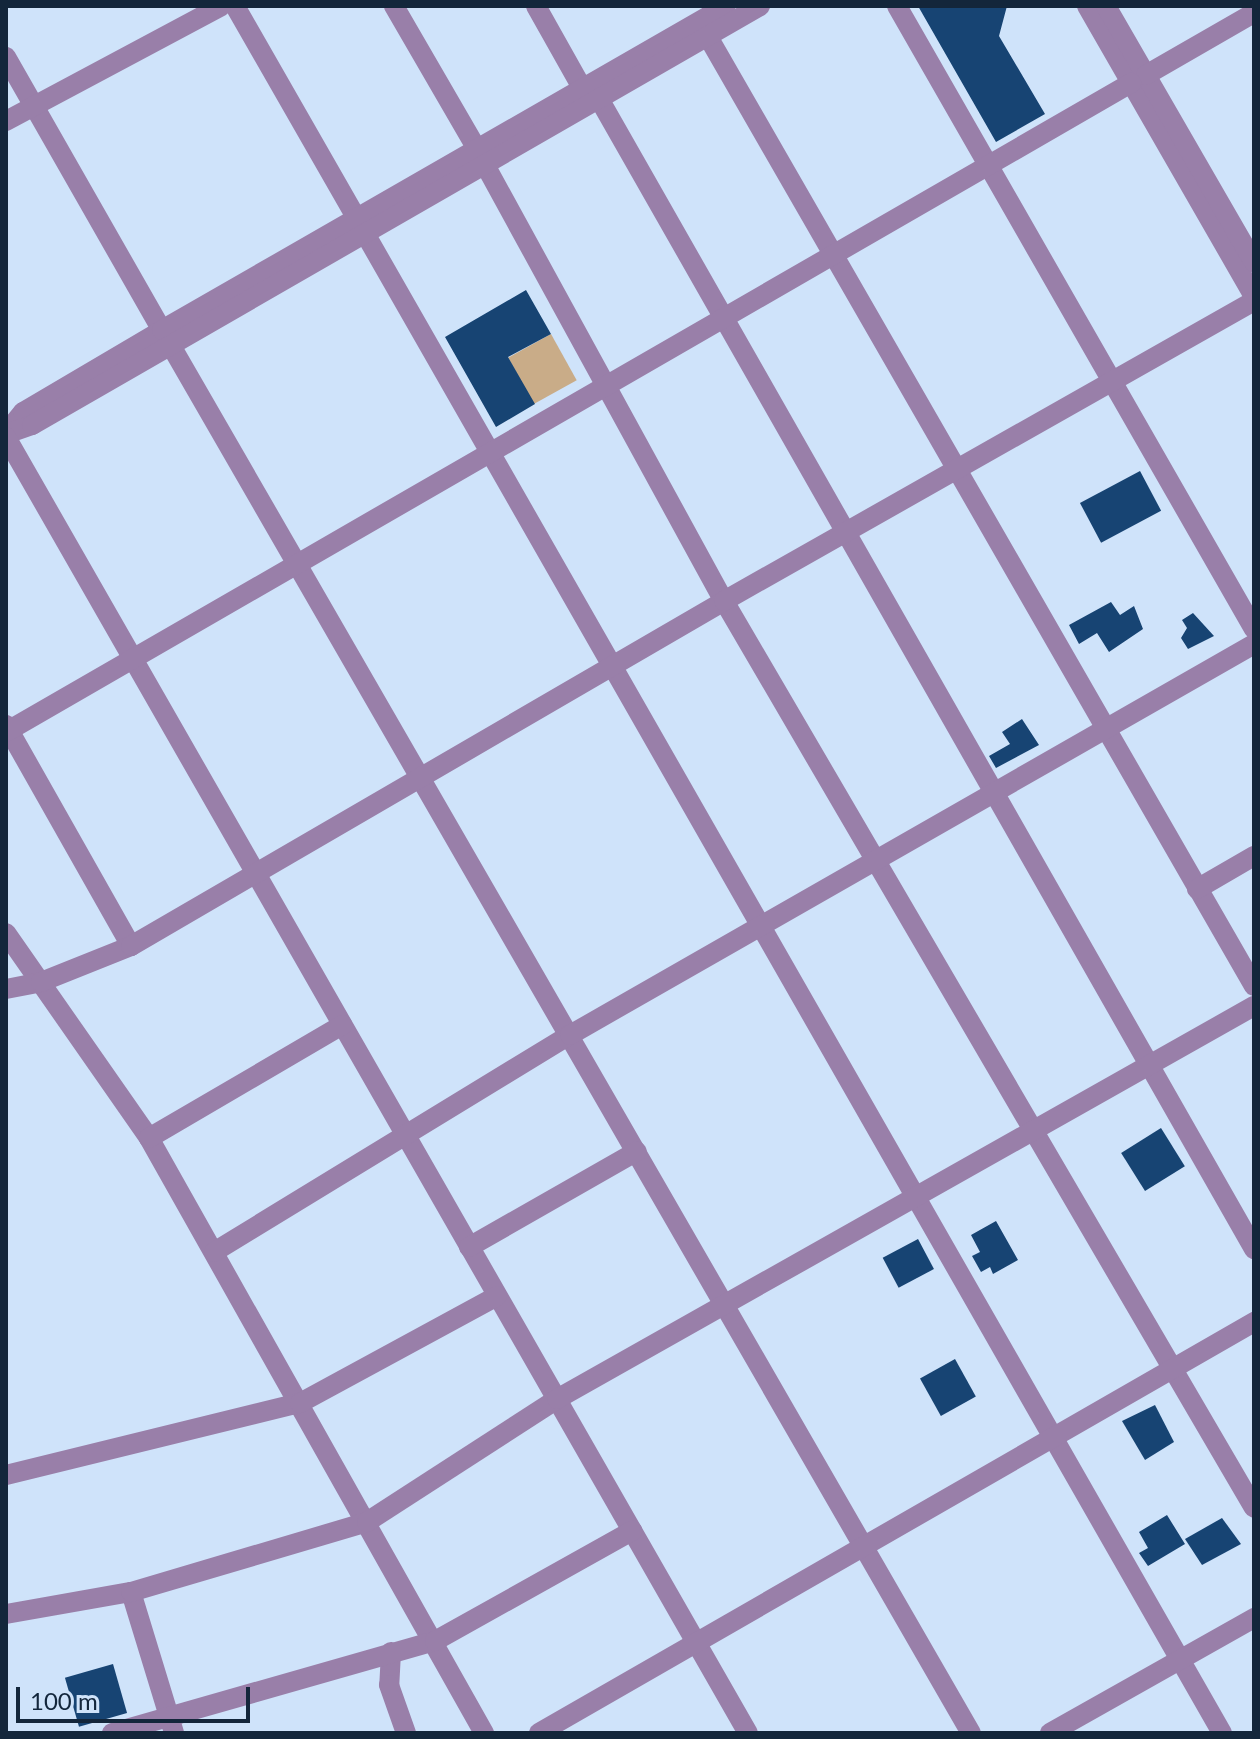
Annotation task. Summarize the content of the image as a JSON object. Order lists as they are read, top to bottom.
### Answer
{
  "scale_bar": "100 m"
}
